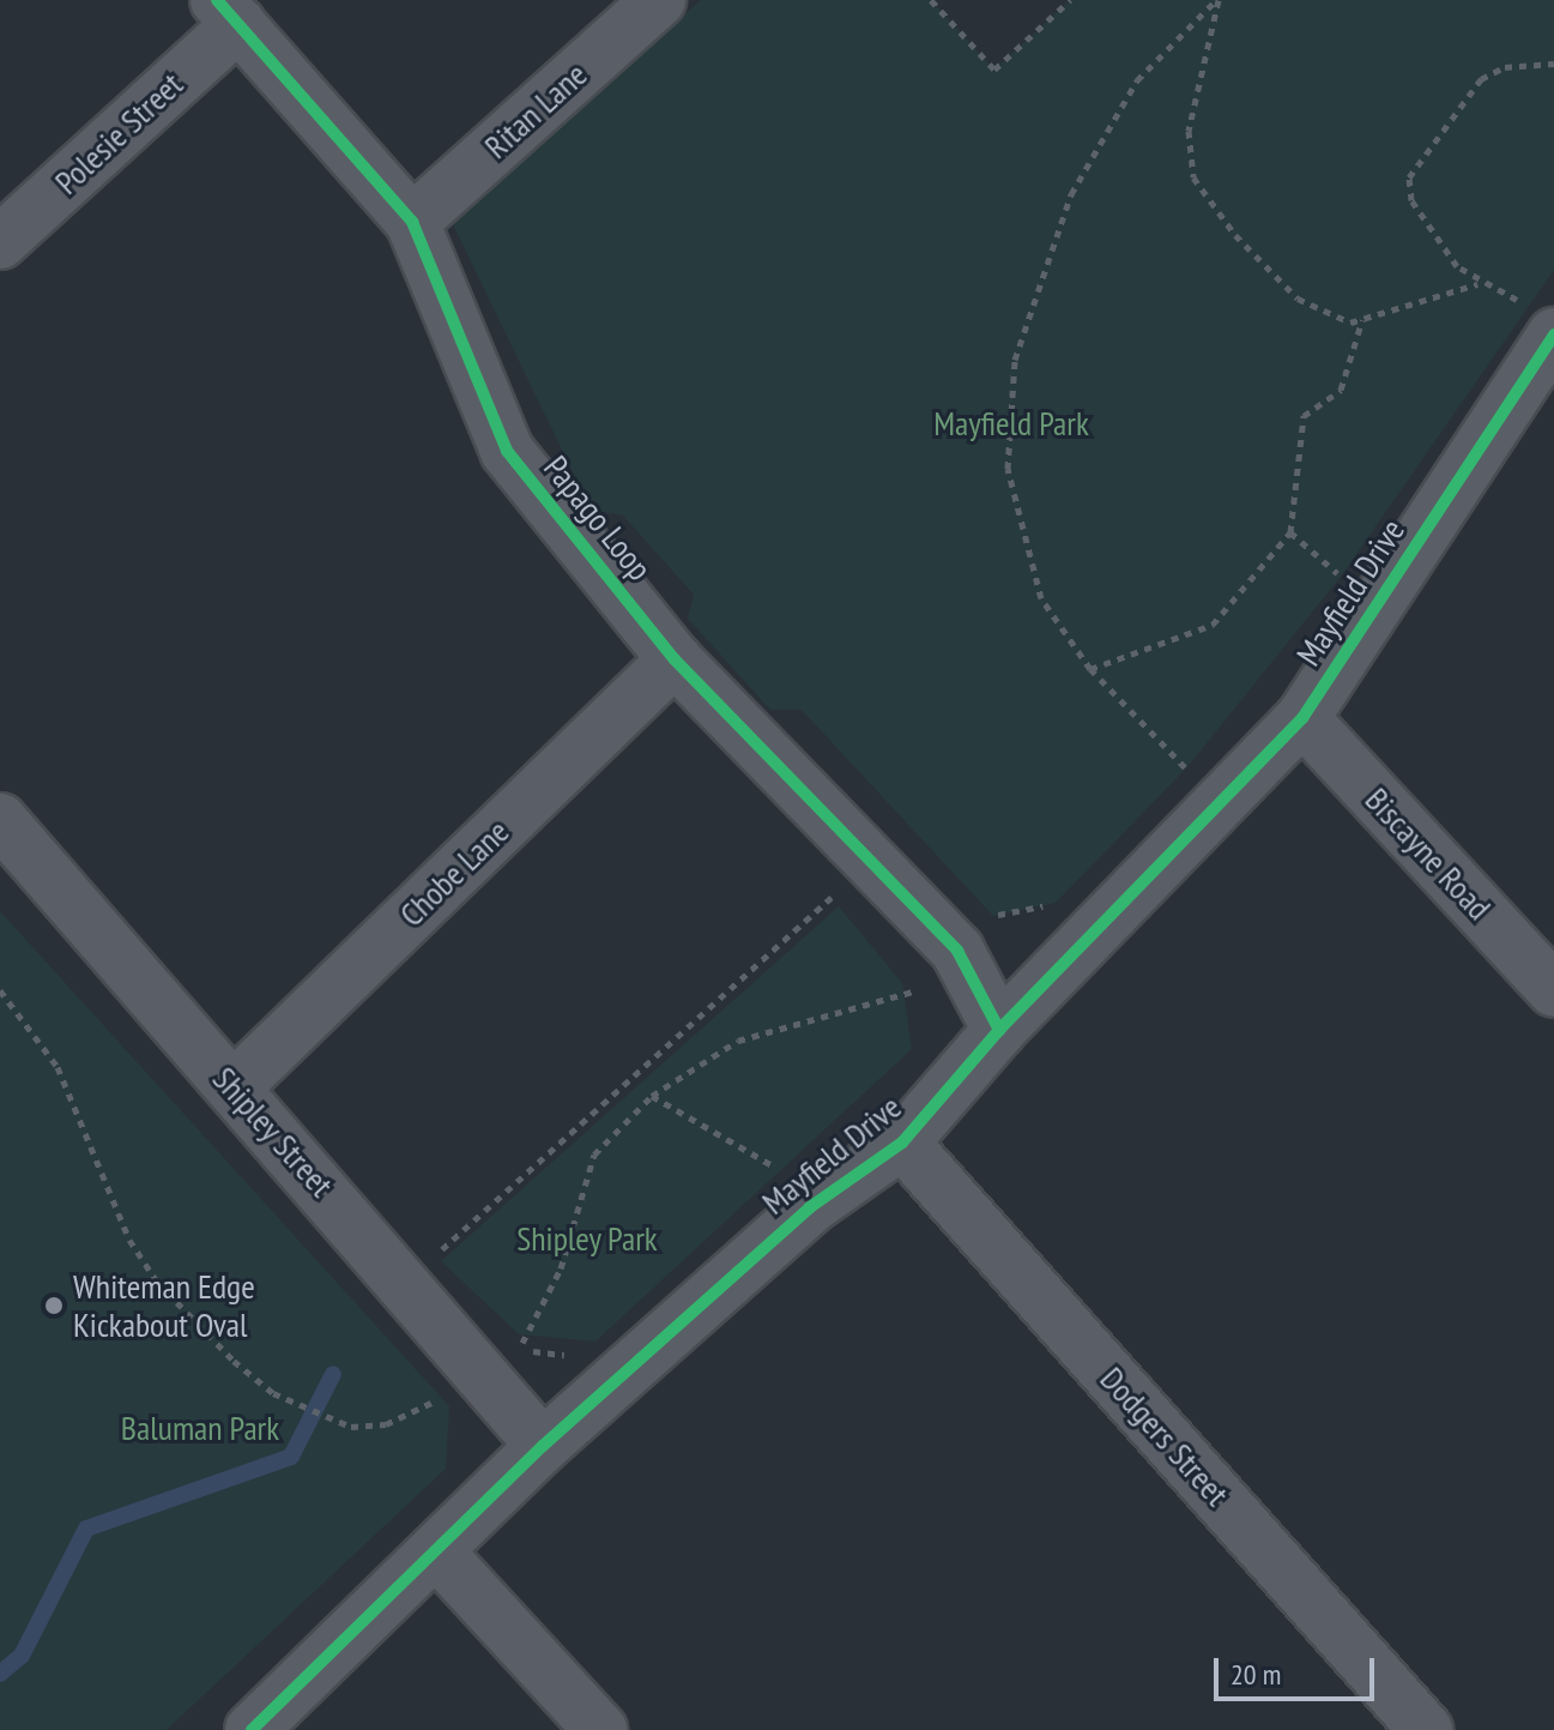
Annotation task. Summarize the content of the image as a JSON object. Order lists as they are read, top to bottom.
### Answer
{
  "streets": {
    "street": [
      "Ritan Lane",
      "Polesie Street",
      "Papago Loop",
      "Mayfield Drive",
      "Biscayne Road",
      "Chobe Lane",
      "Shipley Street",
      "Dodgers Street"
    ]
  },
  "crossings": [
    ["Ritan Lane", "Papago Loop"],
    ["Polesie Street", "Papago Loop"],
    ["Papago Loop", "Mayfield Drive"],
    ["Papago Loop", "Chobe Lane"],
    ["Mayfield Drive", "Biscayne Road"],
    ["Mayfield Drive", "Shipley Street"],
    ["Mayfield Drive", "Dodgers Street"],
    ["Chobe Lane", "Shipley Street"]
  ],
  "parks": ["Mayfield Park", "Shipley Park", "Baluman Park"],
  "places": ["Whiteman Edge Kickabout Oval"],
  "scale_bar": "20 m"
}
